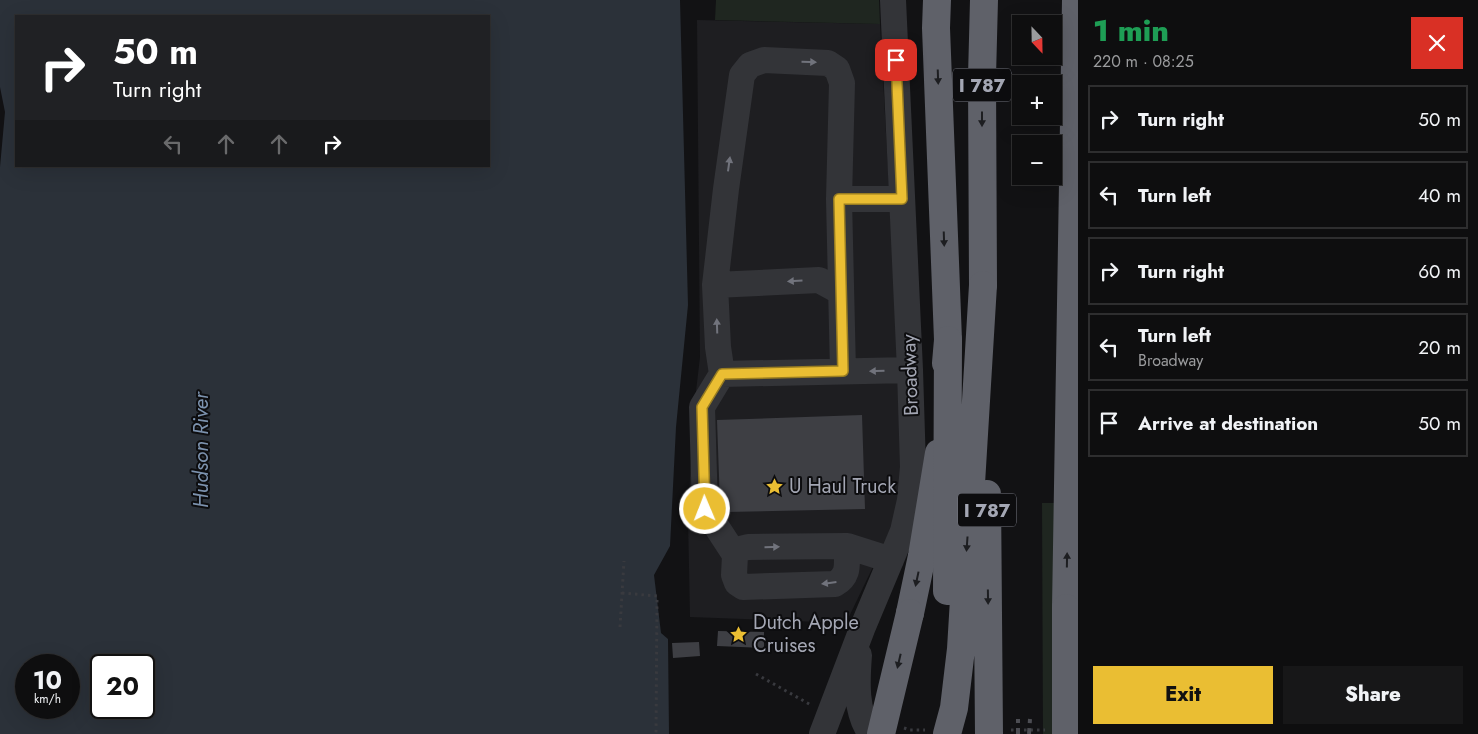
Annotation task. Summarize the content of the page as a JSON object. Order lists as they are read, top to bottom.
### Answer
{
  "streets": {
    "highway": ["I 787"],
    "street": ["Broadway"]
  },
  "water": ["Hudson River"],
  "places": {
    "place": ["U Haul Truck", "Dutch Apple Cruises"]
  },
  "north": "bottom",
  "page": {
    "heading": ["1 min", "220 m · 08:25"],
    "map_buttons": ["+", "−"],
    "turn": ["50 m", "Turn right"],
    "list": [
      {
        "name": "Turn right",
        "value": "50 m"
      },
      {
        "name": "Turn left",
        "value": "40 m"
      },
      {
        "name": "Turn right",
        "value": "60 m"
      },
      {
        "name": "Turn left",
        "note": "Broadway",
        "value": "20 m"
      },
      {
        "name": "Arrive at destination",
        "value": "50 m"
      }
    ],
    "speed": "10 km/h",
    "limit": "20",
    "buttons": ["Exit", "Share"]
  }
}
